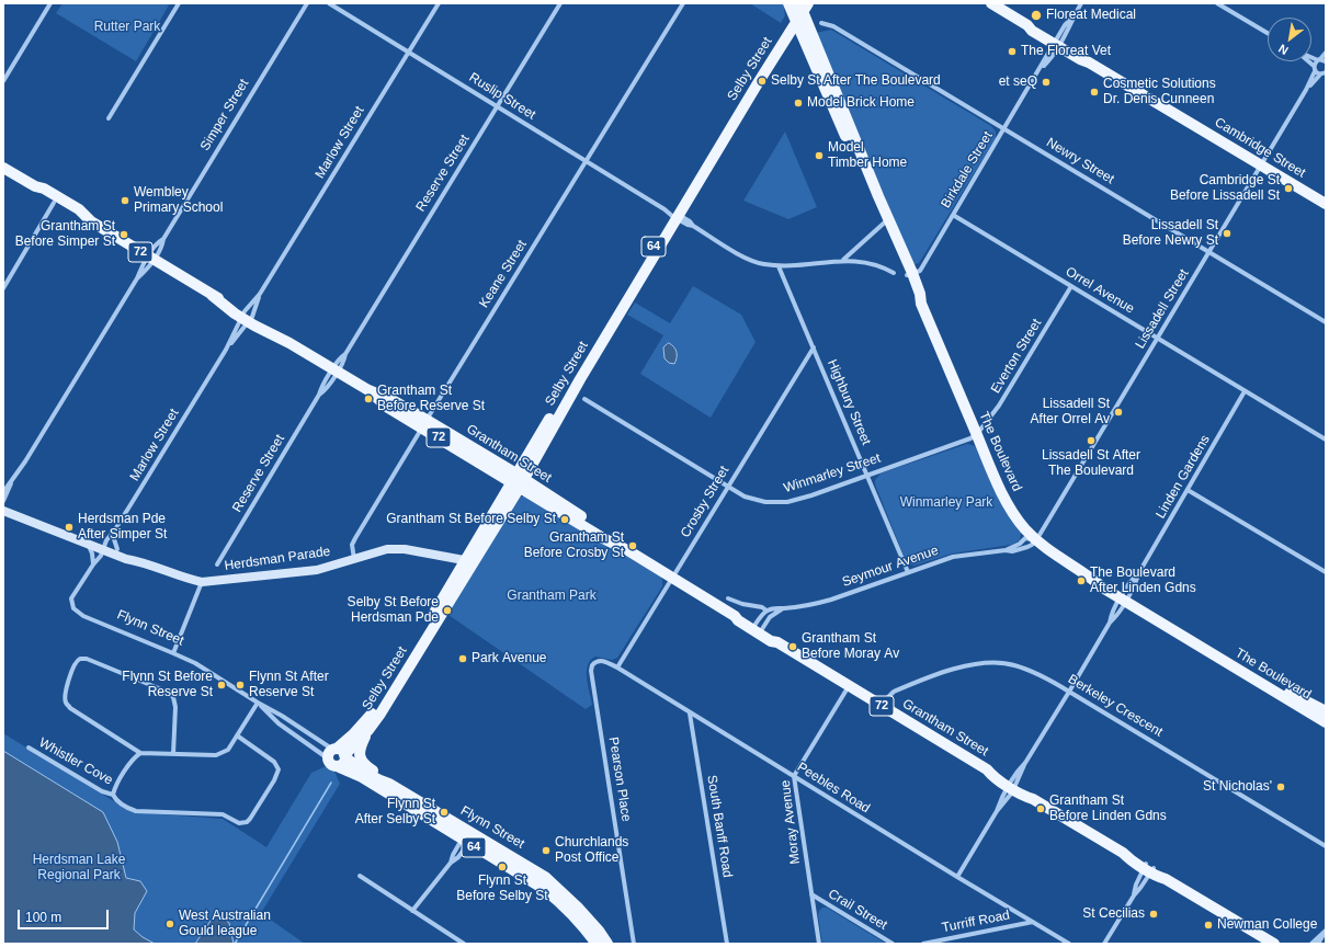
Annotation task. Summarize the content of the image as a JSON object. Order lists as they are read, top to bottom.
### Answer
{
  "streets": {
    "main road": [
      "Selby Street",
      "Cambridge Street",
      "64",
      "72",
      "The Boulevard",
      "Grantham Street",
      "Herdsman Parade",
      "Flynn Street"
    ],
    "street": [
      "Ruslip Street",
      "Simper Street",
      "Marlow Street",
      "Newry Street",
      "Birkdale Street",
      "Reserve Street",
      "Keane Street",
      "Orrel Avenue",
      "Lissadell Street",
      "Everton Street",
      "Highbury Street",
      "Winmarley Street",
      "Linden Gardens",
      "Crosby Street",
      "Seymour Avenue",
      "Berkeley Crescent",
      "Whistler Cove",
      "Pearson Place",
      "Peebles Road",
      "Moray Avenue",
      "South Banff Road",
      "Crail Street",
      "Turriff Road"
    ]
  },
  "crossings": [
    ["Selby Street", "Ruslip Street"],
    ["Selby Street", "64"],
    ["Selby Street", "The Boulevard"],
    ["Selby Street", "Grantham Street"],
    ["Selby Street", "Herdsman Parade"],
    ["Selby Street", "Flynn Street"],
    ["Ruslip Street", "Marlow Street"],
    ["Ruslip Street", "Reserve Street"],
    ["Ruslip Street", "Keane Street"],
    ["Ruslip Street", "Highbury Street"],
    ["Simper Street", "Grantham Street"],
    ["Marlow Street", "Grantham Street"],
    ["Marlow Street", "Herdsman Parade"],
    ["Marlow Street", "Flynn Street"],
    ["Cambridge Street", "Birkdale Street"],
    ["Cambridge Street", "Lissadell Street"],
    ["Newry Street", "Birkdale Street"],
    ["Newry Street", "Lissadell Street"],
    ["Birkdale Street", "Orrel Avenue"],
    ["Birkdale Street", "The Boulevard"],
    ["Reserve Street", "Grantham Street"],
    ["64", "Flynn Street"],
    ["Keane Street", "Grantham Street"],
    ["Keane Street", "Herdsman Parade"],
    ["Orrel Avenue", "Lissadell Street"],
    ["Orrel Avenue", "Everton Street"],
    ["Orrel Avenue", "Linden Gardens"],
    ["Lissadell Street", "The Boulevard"],
    ["Lissadell Street", "Seymour Avenue"],
    ["Everton Street", "The Boulevard"],
    ["Everton Street", "Winmarley Street"],
    ["Highbury Street", "Winmarley Street"],
    ["Highbury Street", "Crosby Street"],
    ["Highbury Street", "Seymour Avenue"],
    ["The Boulevard", "Winmarley Street"],
    ["The Boulevard", "Linden Gardens"],
    ["The Boulevard", "Seymour Avenue"],
    ["Grantham Street", "Linden Gardens"],
    ["Grantham Street", "Crosby Street"],
    ["Grantham Street", "Berkeley Crescent"],
    ["Grantham Street", "Moray Avenue"],
    ["Winmarley Street", "Crosby Street"],
    ["Linden Gardens", "Berkeley Crescent"],
    ["Linden Gardens", "Peebles Road"],
    ["Crosby Street", "Peebles Road"],
    ["Herdsman Parade", "Flynn Street"],
    ["Pearson Place", "Peebles Road"],
    ["Peebles Road", "Moray Avenue"],
    ["Peebles Road", "South Banff Road"],
    ["Peebles Road", "Turriff Road"],
    ["Moray Avenue", "Crail Street"]
  ],
  "parks": [
    "Rutter Park",
    "Winmarley Park",
    "Grantham Park",
    "Herdsman Lake Regional Park"
  ],
  "places": [
    "Floreat Medical",
    "The Floreat Vet",
    "Selby St After The Boulevard",
    "et seQ",
    "Cosmetic Solutions Dr. Denis Cunneen",
    "Model Brick Home",
    "Model Timber Home",
    "Cambridge St Before Lissadell St",
    "Wembley Primary School",
    "Lissadell St Before Newry St",
    "Grantham St Before Simper St",
    "Grantham St Before Reserve St",
    "Lissadell St After Orrel Av",
    "Lissadell St After The Boulevard",
    "Grantham St Before Selby St",
    "Herdsman Pde After Simper St",
    "Grantham St Before Crosby St",
    "The Boulevard After Linden Gdns",
    "Selby St Before Herdsman Pde",
    "Grantham St Before Moray Av",
    "Park Avenue",
    "Flynn St Before Reserve St",
    "Flynn St After Reserve St",
    "St Nicholas'",
    "Grantham St Before Linden Gdns",
    "Flynn St After Selby St",
    "Churchlands Post Office",
    "Flynn St Before Selby St",
    "St Cecilias",
    "West Australian Gould league",
    "Newman College"
  ],
  "scale_bar": "100 m",
  "north": "bottom left"
}
